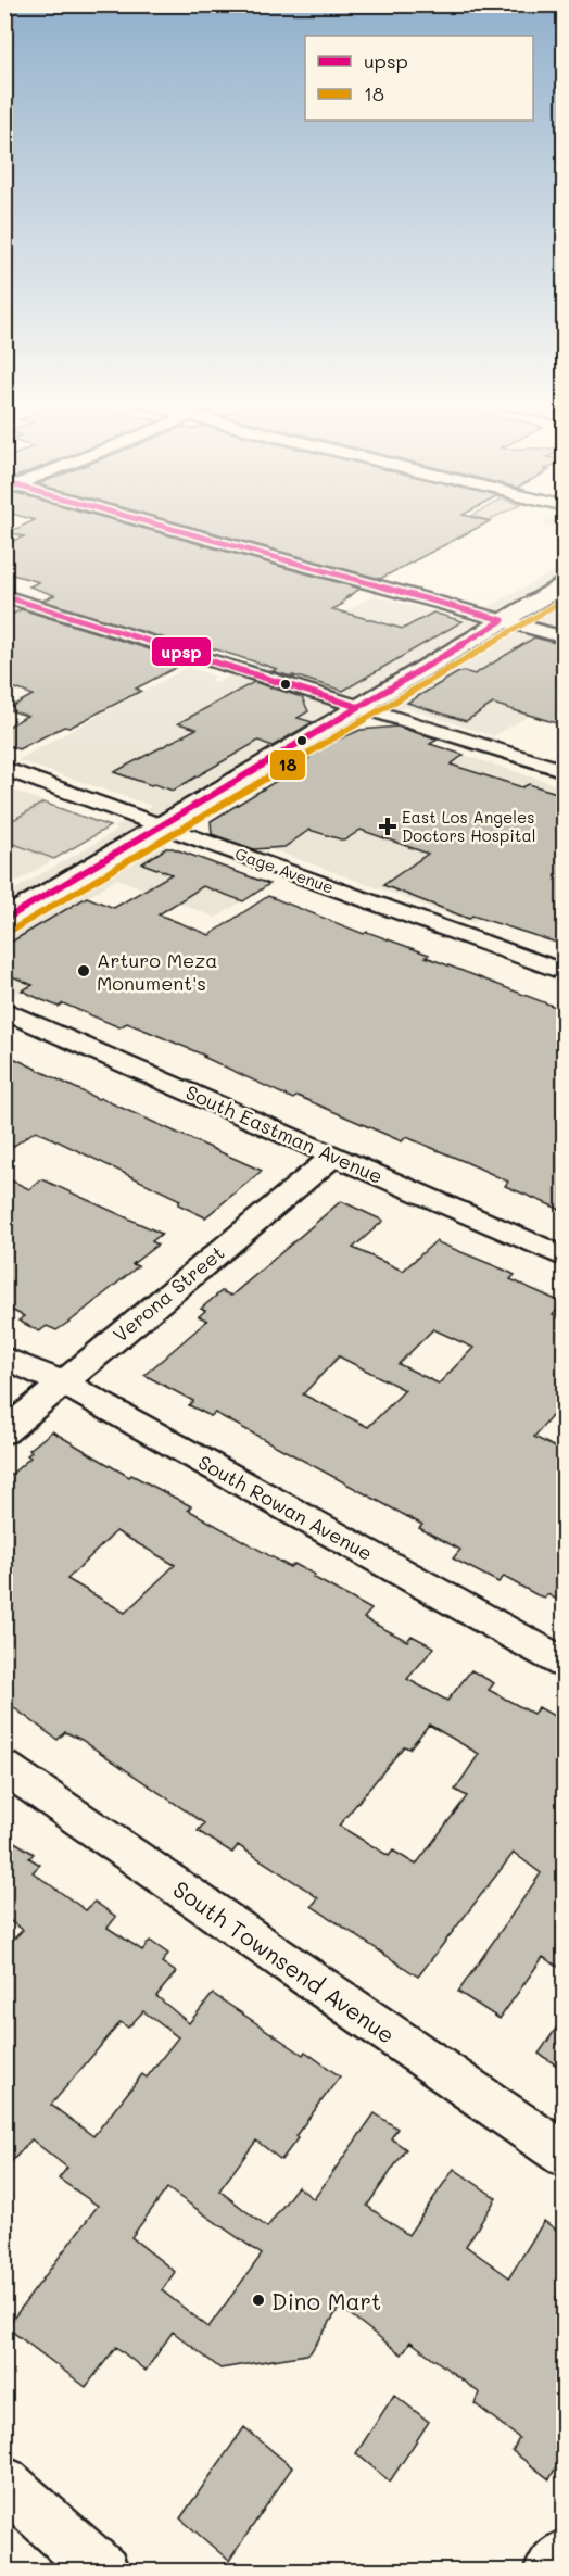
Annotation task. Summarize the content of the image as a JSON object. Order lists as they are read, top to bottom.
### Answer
{
  "streets": {
    "street": [
      "Gage Avenue",
      "South Eastman Avenue",
      "Verona Street",
      "South Rowan Avenue",
      "South Townsend Avenue"
    ]
  },
  "crossings": [
    ["South Eastman Avenue", "Verona Street"],
    ["Verona Street", "South Rowan Avenue"]
  ],
  "places": {
    "health": ["East Los Angeles Doctors Hospital"],
    "other": ["Arturo Meza Monument's", "Dino Mart"]
  },
  "lines": ["transit line upsp", "transit line 18"],
  "legend": ["upsp", "18"]
}
